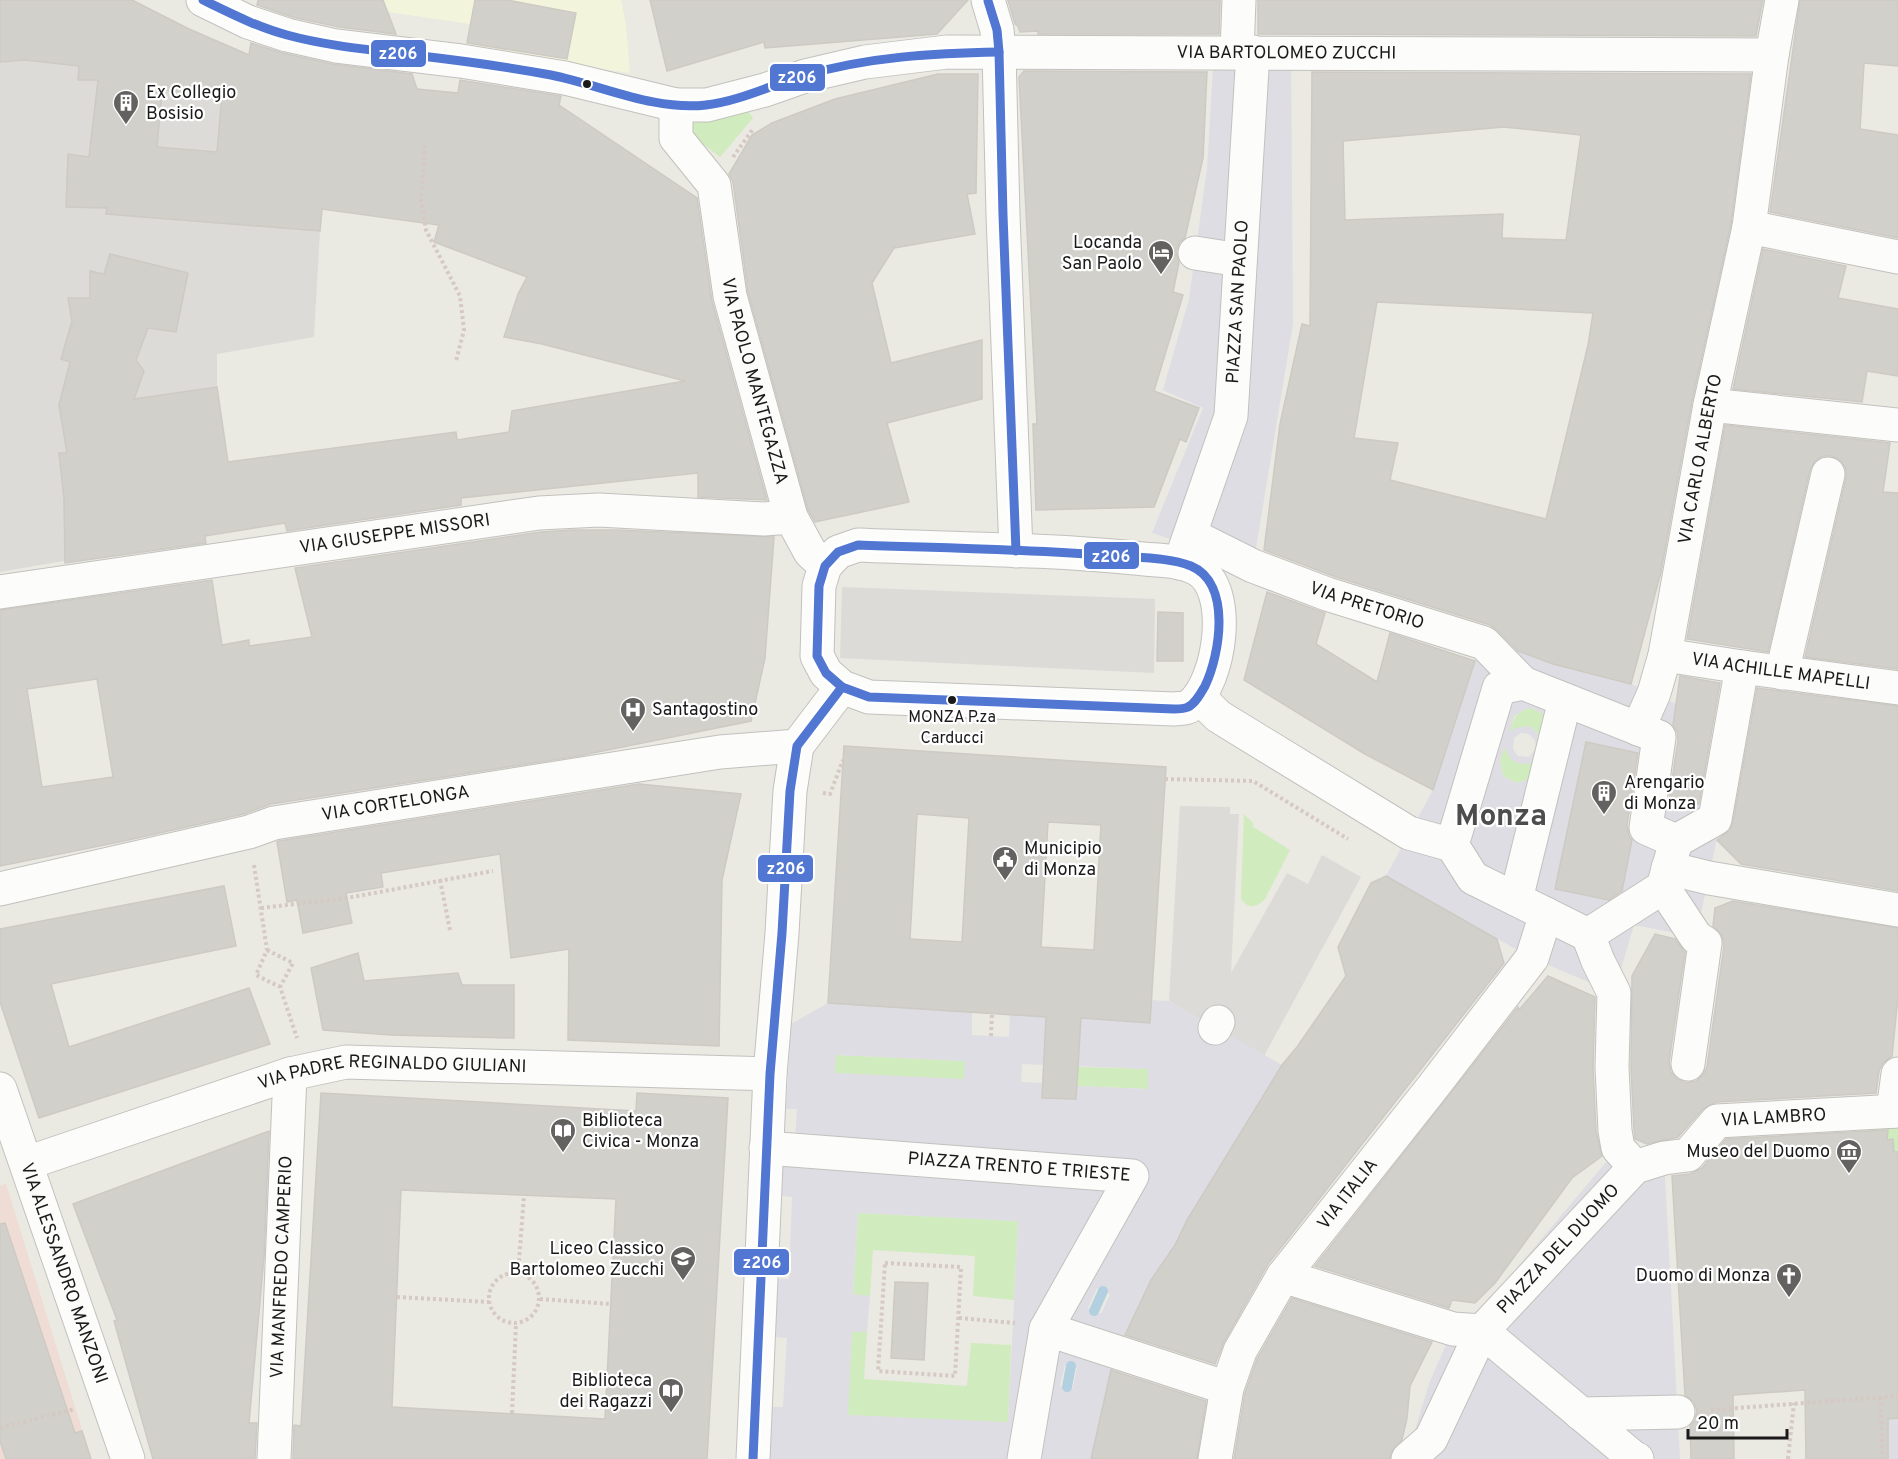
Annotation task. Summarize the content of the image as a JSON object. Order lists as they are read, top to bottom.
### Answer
{
  "streets": {
    "street": [
      "VIA BARTOLOMEO ZUCCHI",
      "PIAZZA SAN PAOLO",
      "VIA PAOLO MANTEGAZZA",
      "VIA CARLO ALBERTO",
      "VIA GIUSEPPE MISSORI",
      "VIA PRETORIO",
      "VIA ACHILLE MAPELLI",
      "VIA CORTELONGA",
      "VIA PADRE REGINALDO GIULIANI",
      "VIA LAMBRO",
      "PIAZZA TRENTO E TRIESTE",
      "VIA ITALIA",
      "PIAZZA DEL DUOMO",
      "VIA MANFREDO CAMPERIO",
      "VIA ALESSANDRO MANZONI"
    ]
  },
  "crossings": [
    ["VIA BARTOLOMEO ZUCCHI", "PIAZZA SAN PAOLO"],
    ["VIA BARTOLOMEO ZUCCHI", "VIA CARLO ALBERTO"],
    ["PIAZZA SAN PAOLO", "VIA PRETORIO"],
    ["VIA PAOLO MANTEGAZZA", "VIA GIUSEPPE MISSORI"],
    ["VIA CARLO ALBERTO", "VIA ACHILLE MAPELLI"],
    ["VIA PADRE REGINALDO GIULIANI", "VIA MANFREDO CAMPERIO"],
    ["VIA PADRE REGINALDO GIULIANI", "VIA ALESSANDRO MANZONI"],
    ["VIA LAMBRO", "PIAZZA DEL DUOMO"]
  ],
  "districts": ["Monza"],
  "places": {
    "building": ["Ex Collegio Bosisio", "Arengario di Monza"],
    "hotel": ["Locanda San Paolo"],
    "other": ["MONZA P.za Carducci"],
    "hospital": ["Santagostino"],
    "public building": ["Municipio di Monza"],
    "library": ["Biblioteca Civica - Monza", "Biblioteca dei Ragazzi"],
    "museum": ["Museo del Duomo"],
    "school or university": ["Liceo Classico Bartolomeo Zucchi"],
    "church": ["Duomo di Monza"]
  },
  "lines": ["transit line z206"],
  "scale_bar": "20 m"
}
